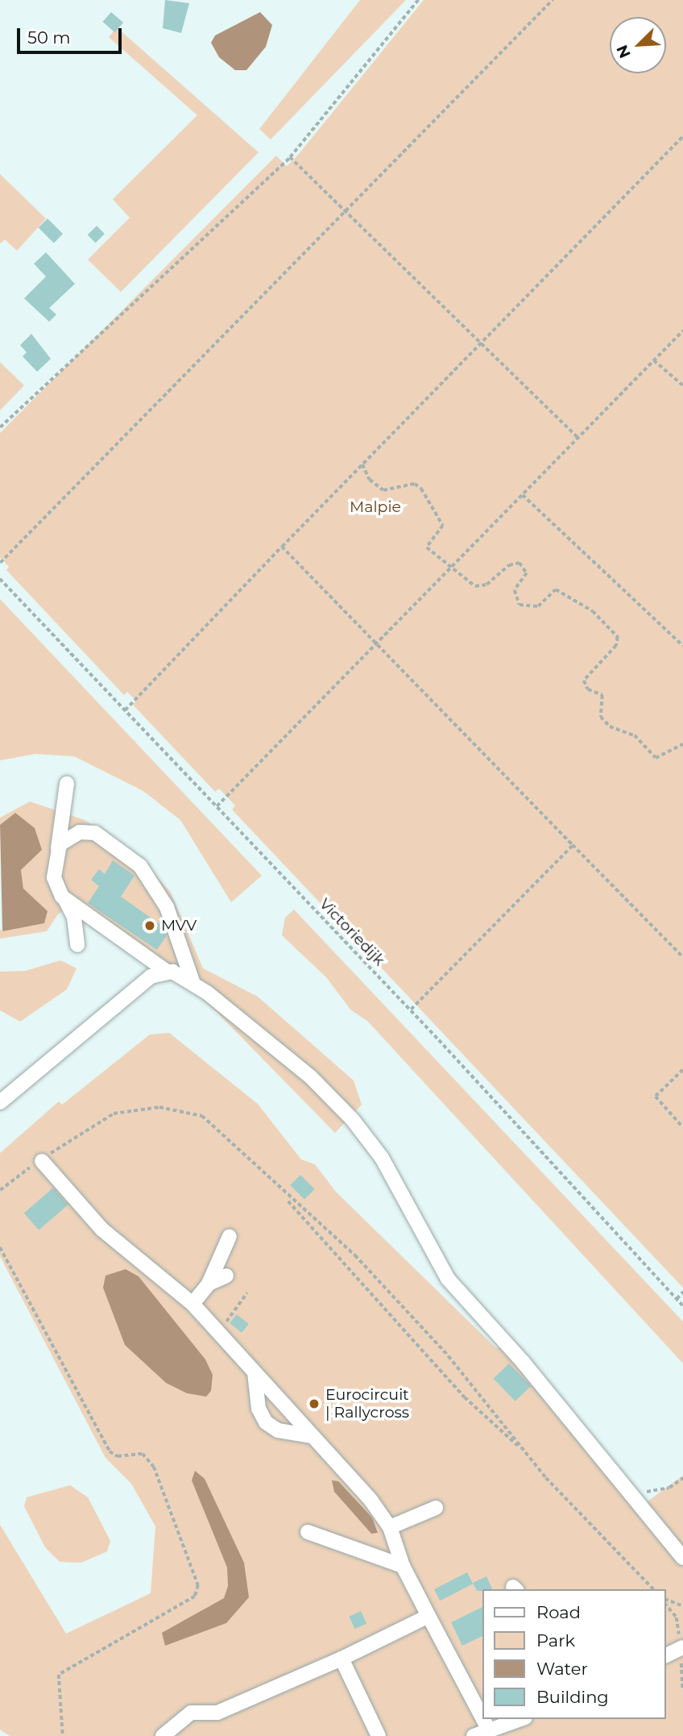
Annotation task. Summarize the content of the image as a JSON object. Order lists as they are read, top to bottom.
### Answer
{
  "streets": {
    "path": ["Victoriedijk"]
  },
  "parks": ["Malpie"],
  "places": ["MVV", "Eurocircuit | Rallycross"],
  "legend": [
    "Road",
    "Park",
    "Water",
    "Building"
  ],
  "scale_bar": "50 m",
  "north": "bottom left"
}
